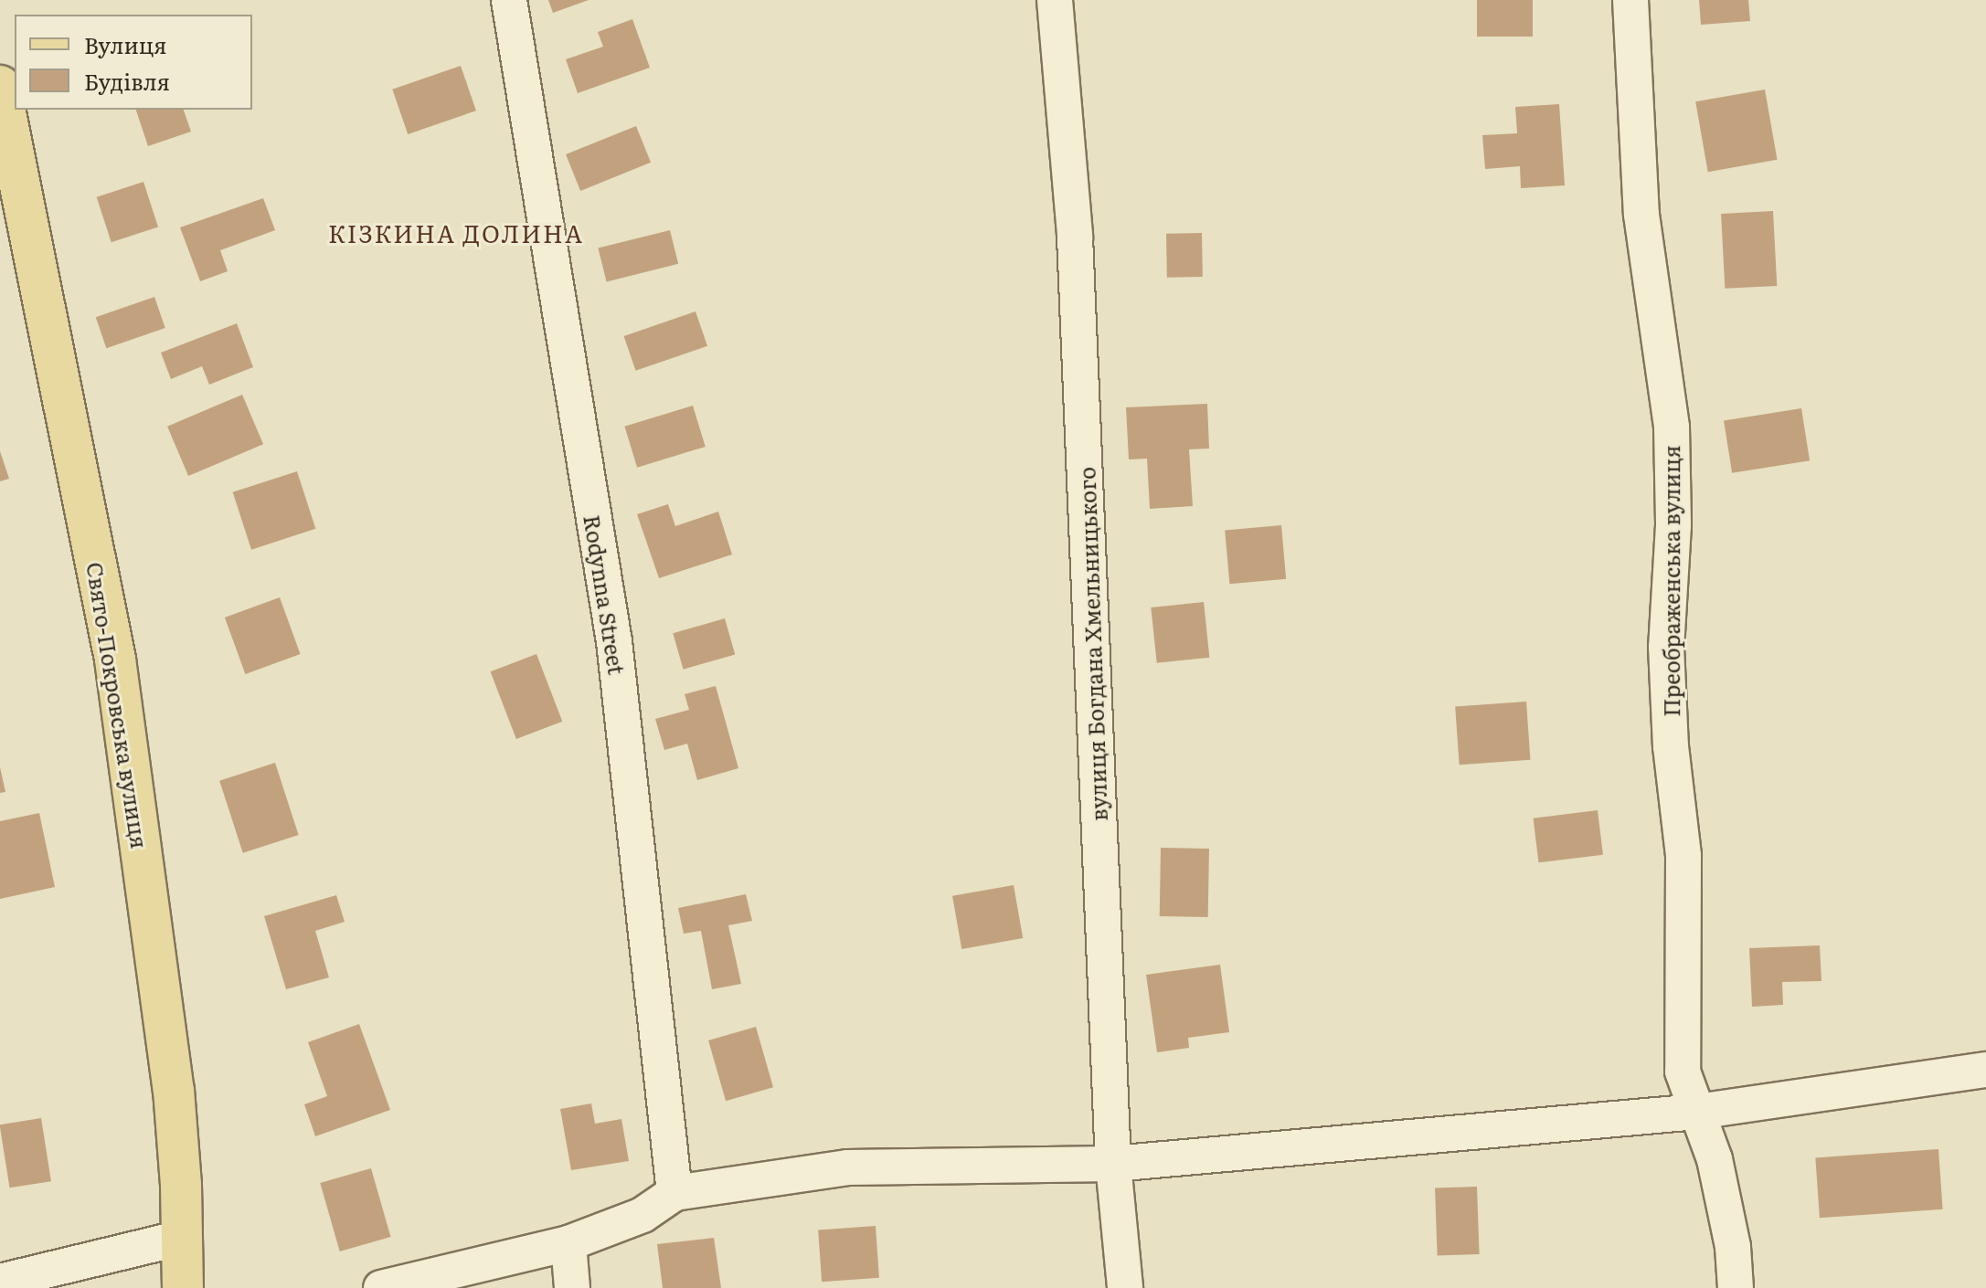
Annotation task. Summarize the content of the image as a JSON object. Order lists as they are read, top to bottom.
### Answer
{
  "streets": {
    "main road": ["Свято-Покровська вулиця"],
    "street": ["Преображенська вулиця", "Rodynna Street", "вулиця Богдана Хмельницького"]
  },
  "districts": ["КІЗКИНА ДОЛИНА"],
  "legend": ["Вулиця", "Будівля"]
}
